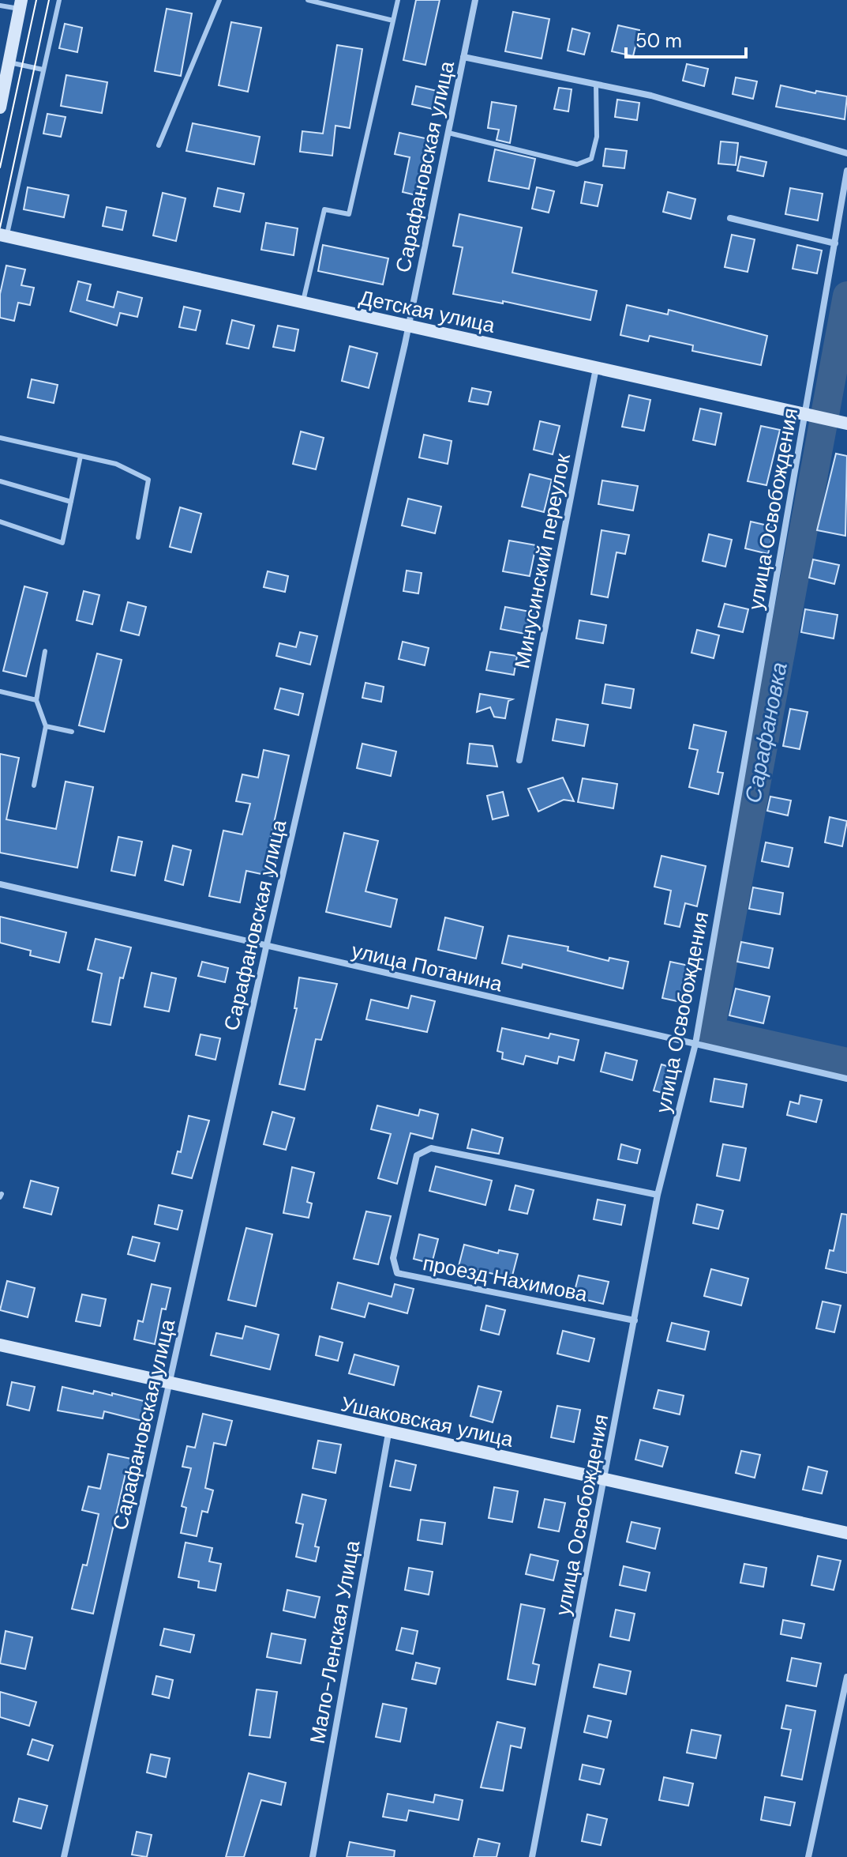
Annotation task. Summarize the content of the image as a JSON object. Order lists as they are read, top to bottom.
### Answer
{
  "streets": {
    "street": [
      "Сарафановская улица",
      "Детская улица",
      "улица Освобождения",
      "Минусинский переулок",
      "улица Потанина",
      "проезд Нахимова",
      "Ушаковская улица",
      "Мало-Ленская Улица"
    ]
  },
  "crossings": [
    ["Сарафановская улица", "Детская улица"],
    ["Сарафановская улица", "улица Потанина"],
    ["Сарафановская улица", "Ушаковская улица"],
    ["Детская улица", "улица Освобождения"],
    ["Детская улица", "Минусинский переулок"],
    ["улица Освобождения", "улица Потанина"],
    ["улица Освобождения", "проезд Нахимова"],
    ["улица Освобождения", "Ушаковская улица"],
    ["Ушаковская улица", "Мало-Ленская Улица"]
  ],
  "water": ["Сарафановка"],
  "scale_bar": "50 m"
}
